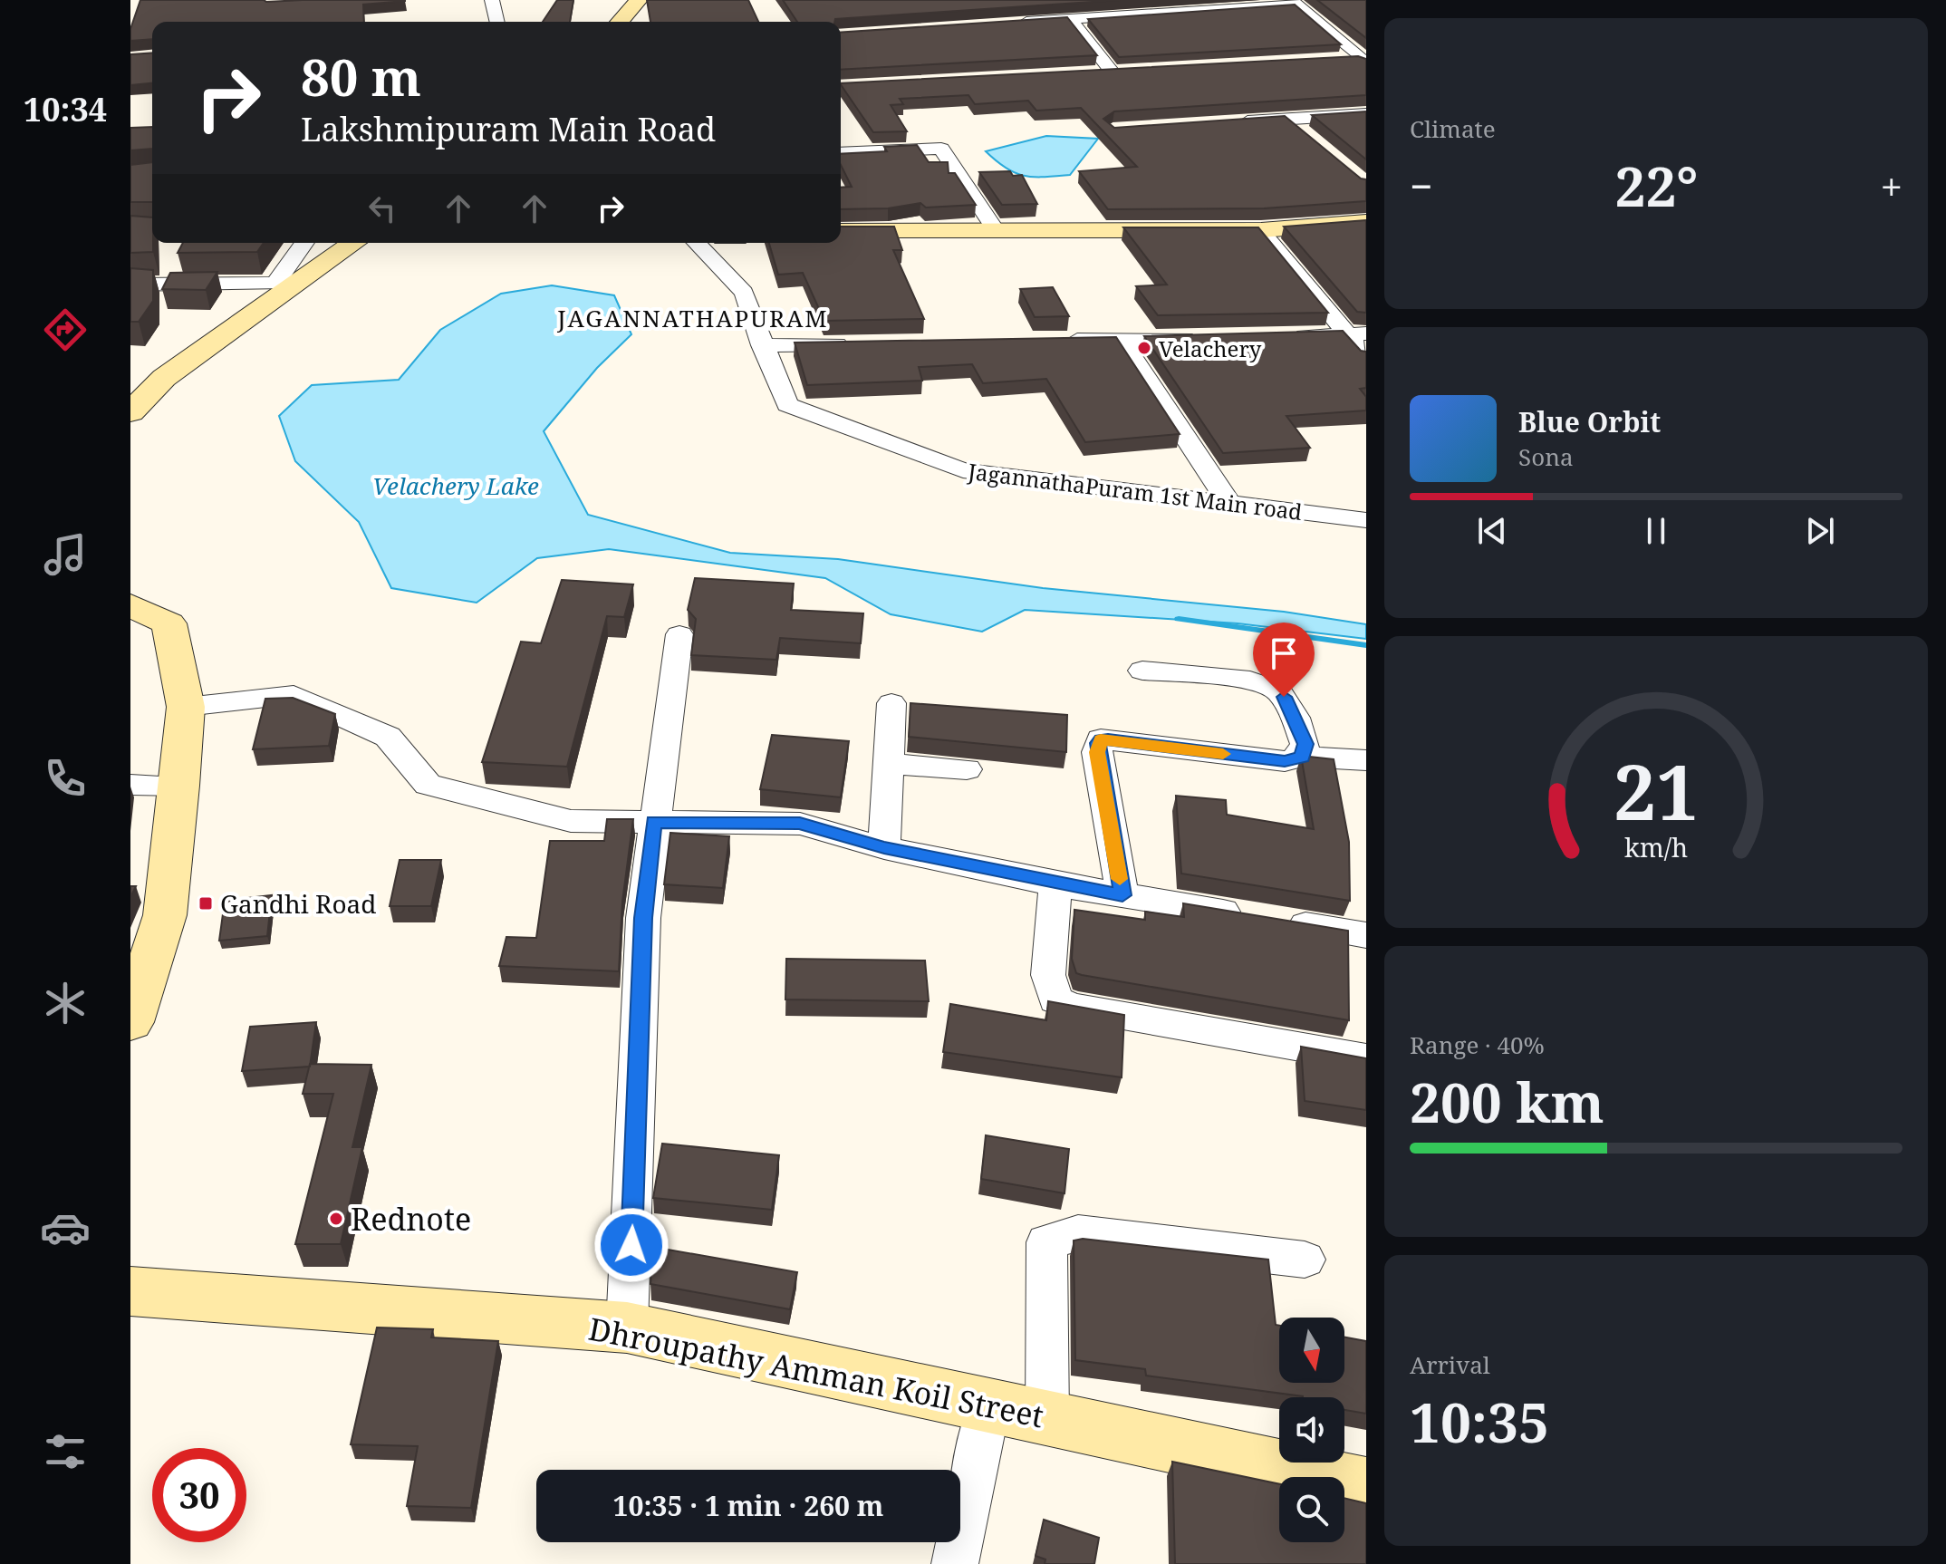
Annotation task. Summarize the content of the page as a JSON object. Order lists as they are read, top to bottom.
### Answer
{
  "streets": {
    "street": ["JagannathaPuram 1st Main road", "Dhroupathy Amman Koil Street"]
  },
  "districts": ["JAGANNATHAPURAM"],
  "water": ["Velachery Lake"],
  "places": {
    "other": ["Velachery", "Rednote"],
    "transit": ["Gandhi Road"]
  },
  "north": "bottom",
  "page": {
    "tabs": "10:34",
    "tile": [
      "Climate",
      ["Range · 40%", "200 km"],
      ["Arrival", "10:35"]
    ],
    "turn": ["80 m", "Lakshmipuram Main Road"],
    "heat": ["−", "22°", "+"],
    "song": ["Blue Orbit", "Sona"],
    "limit": "30",
    "trip": "10:35 · 1 min · 260 m",
    "gauge": ["21", "km/h"]
  }
}
